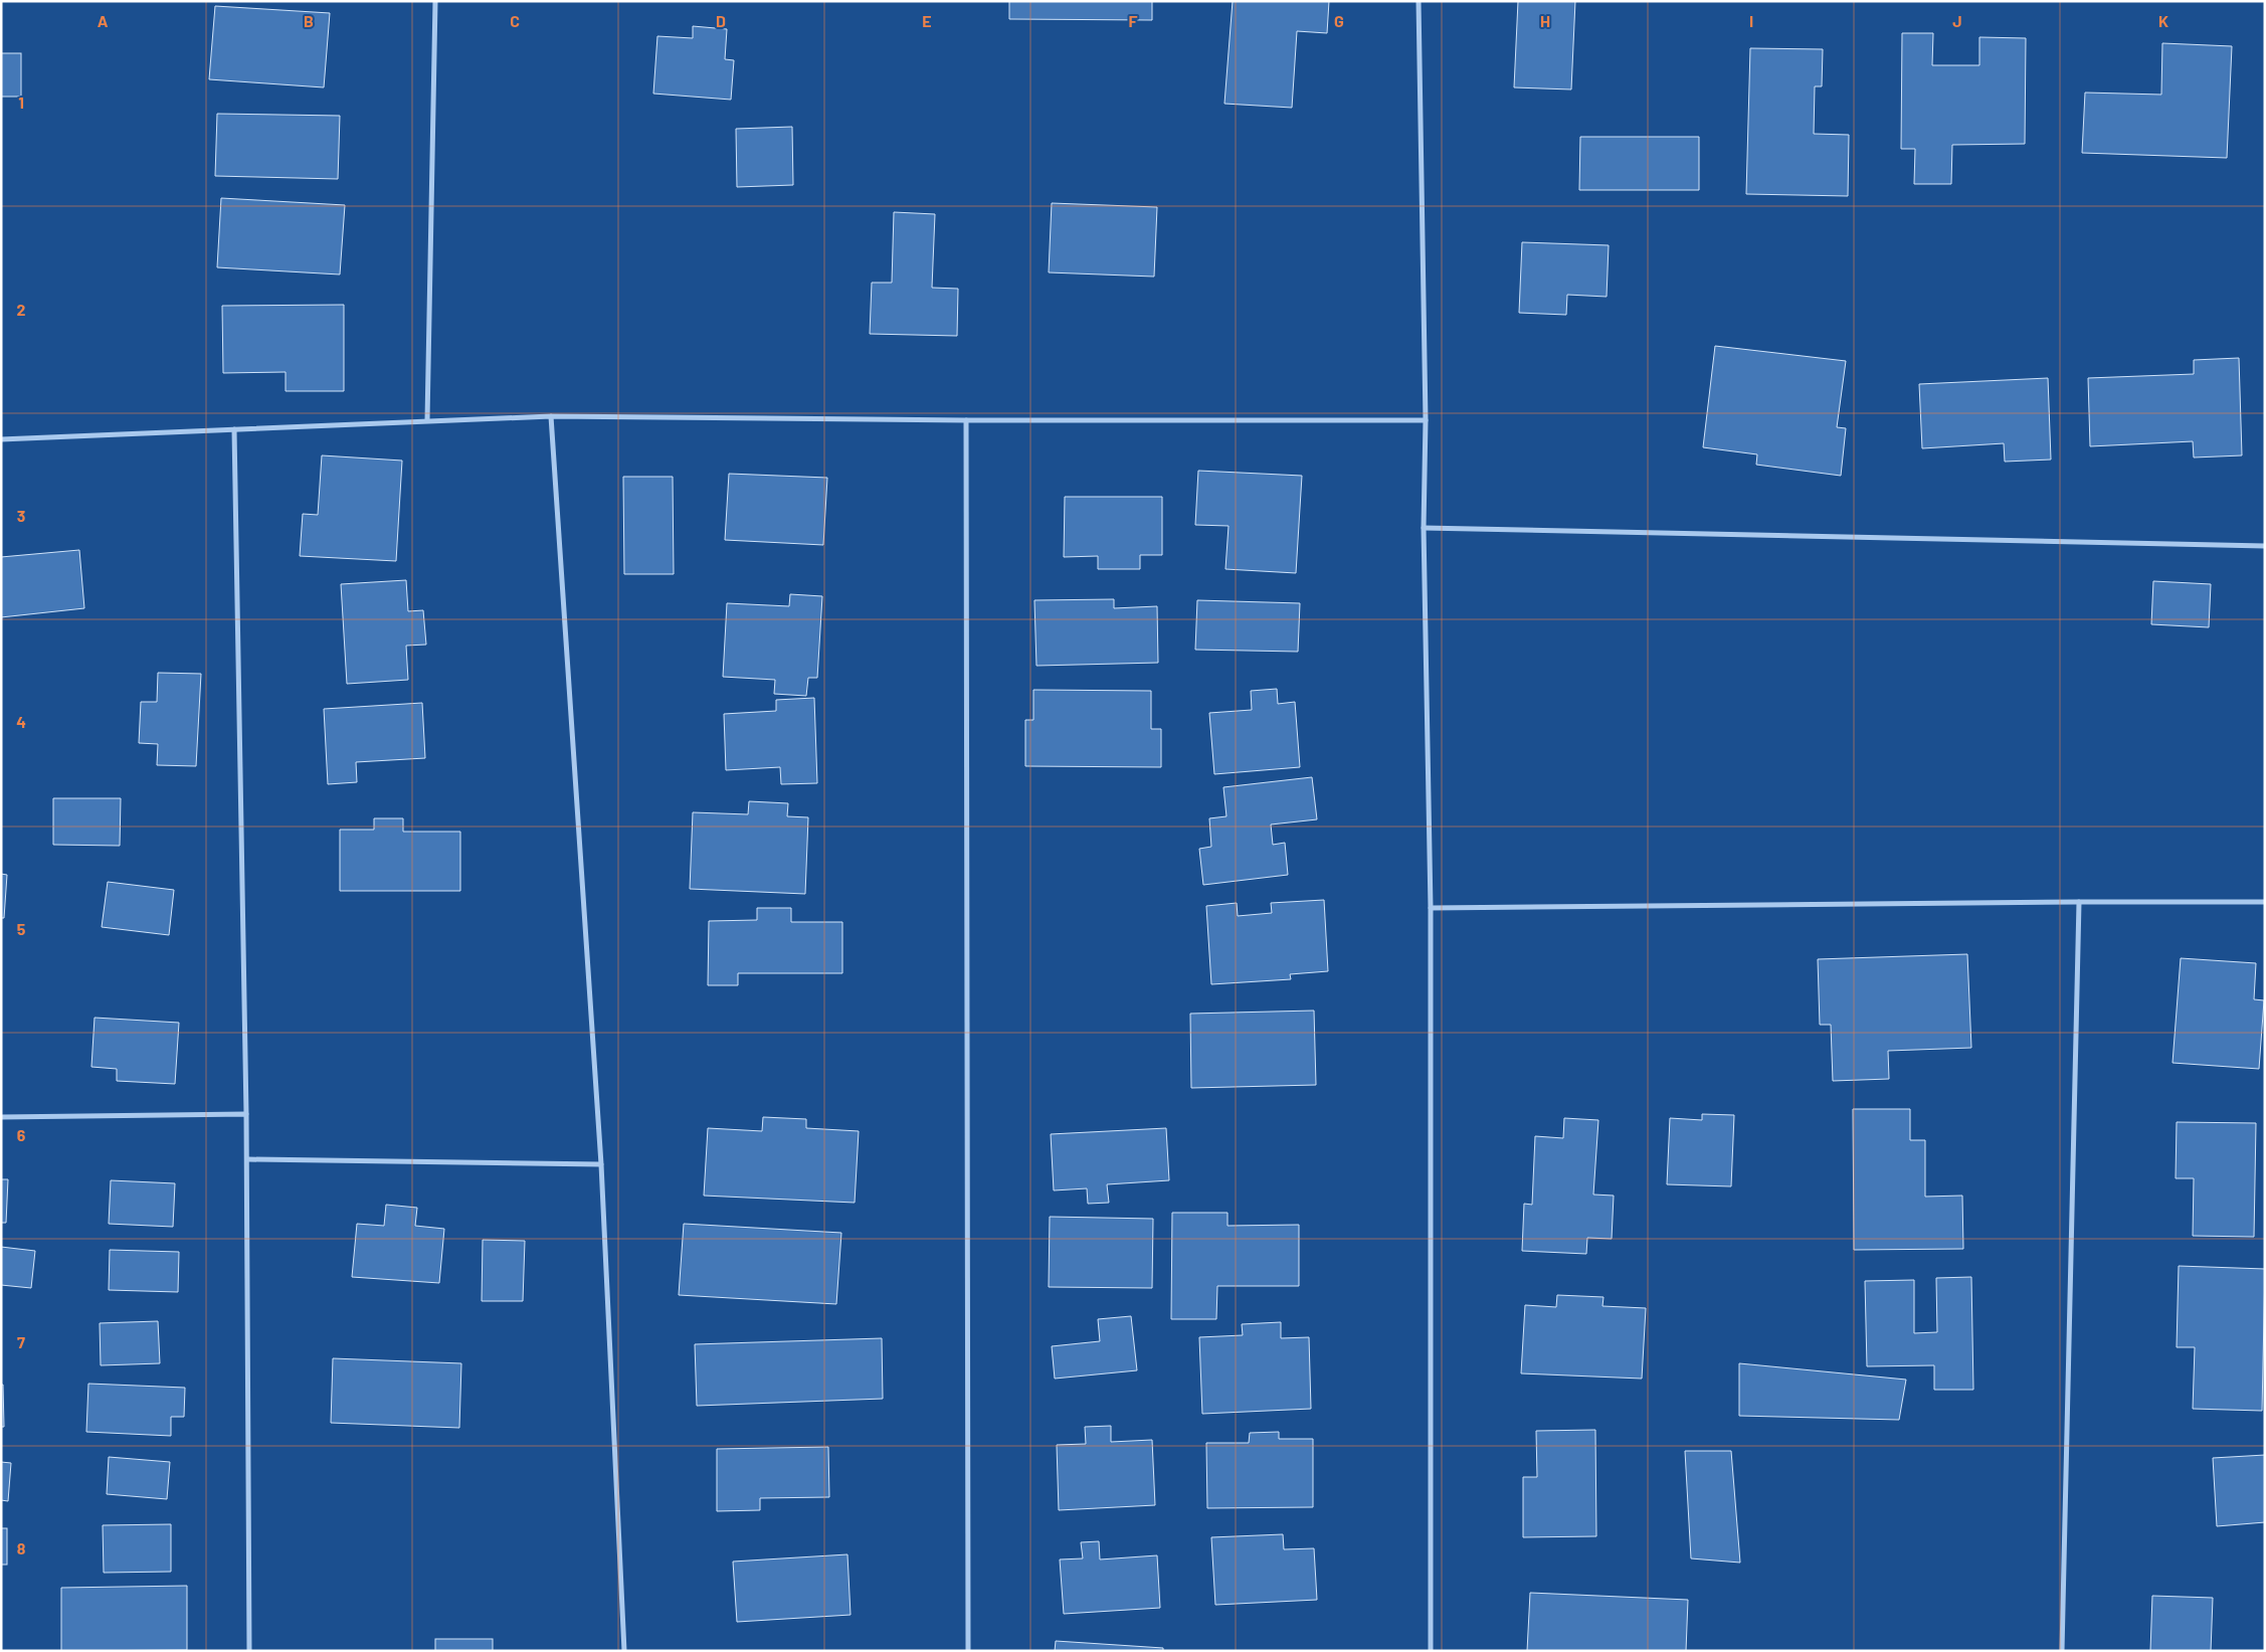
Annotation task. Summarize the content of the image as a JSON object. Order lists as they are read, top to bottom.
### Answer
{
  "grid": {
    "columns": [
      "A",
      "B",
      "C",
      "D",
      "E",
      "F",
      "G",
      "H",
      "I",
      "J",
      "K"
    ],
    "rows": [
      "1",
      "2",
      "3",
      "4",
      "5",
      "6",
      "7",
      "8"
    ]
  }
}
